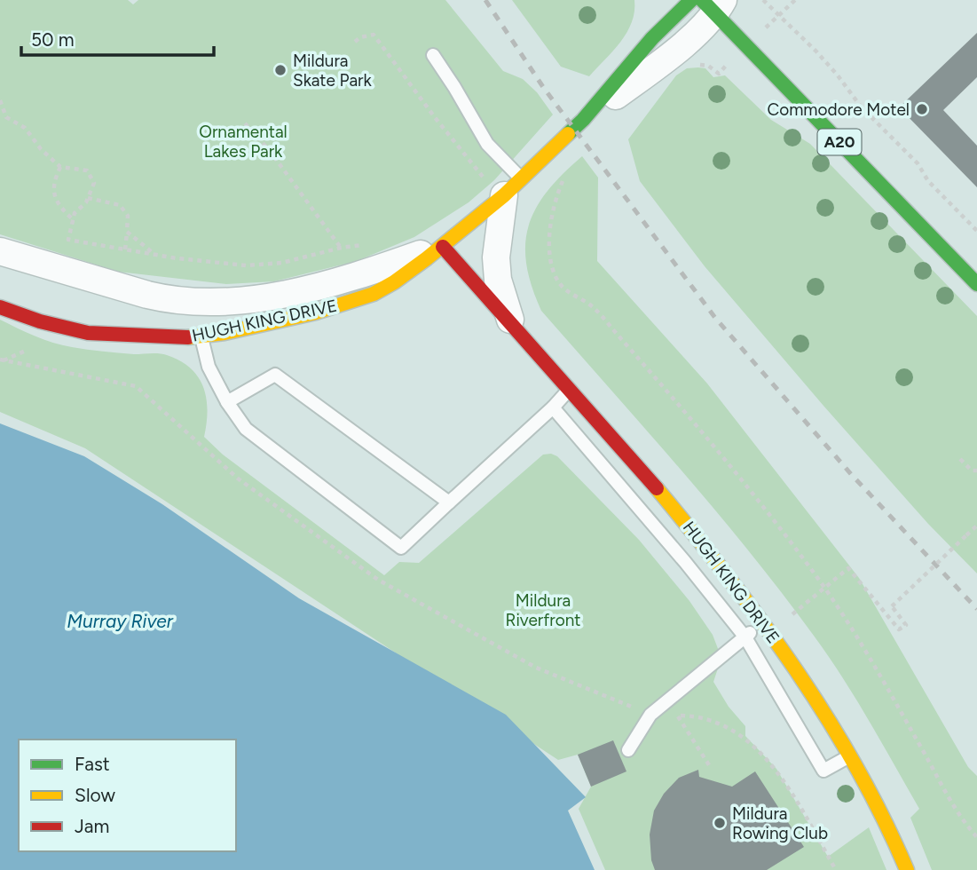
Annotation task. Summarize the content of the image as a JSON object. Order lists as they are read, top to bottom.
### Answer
{
  "streets": {
    "main road": ["A20", "HUGH KING DRIVE"]
  },
  "crossings": [
    ["A20", "HUGH KING DRIVE"]
  ],
  "water": ["Murray River"],
  "parks": ["Ornamental Lakes Park", "Mildura Riverfront"],
  "places": ["Mildura Skate Park", "Commodore Motel", "Mildura Rowing Club"],
  "legend": ["Fast", "Slow", "Jam"],
  "scale_bar": "50 m"
}
